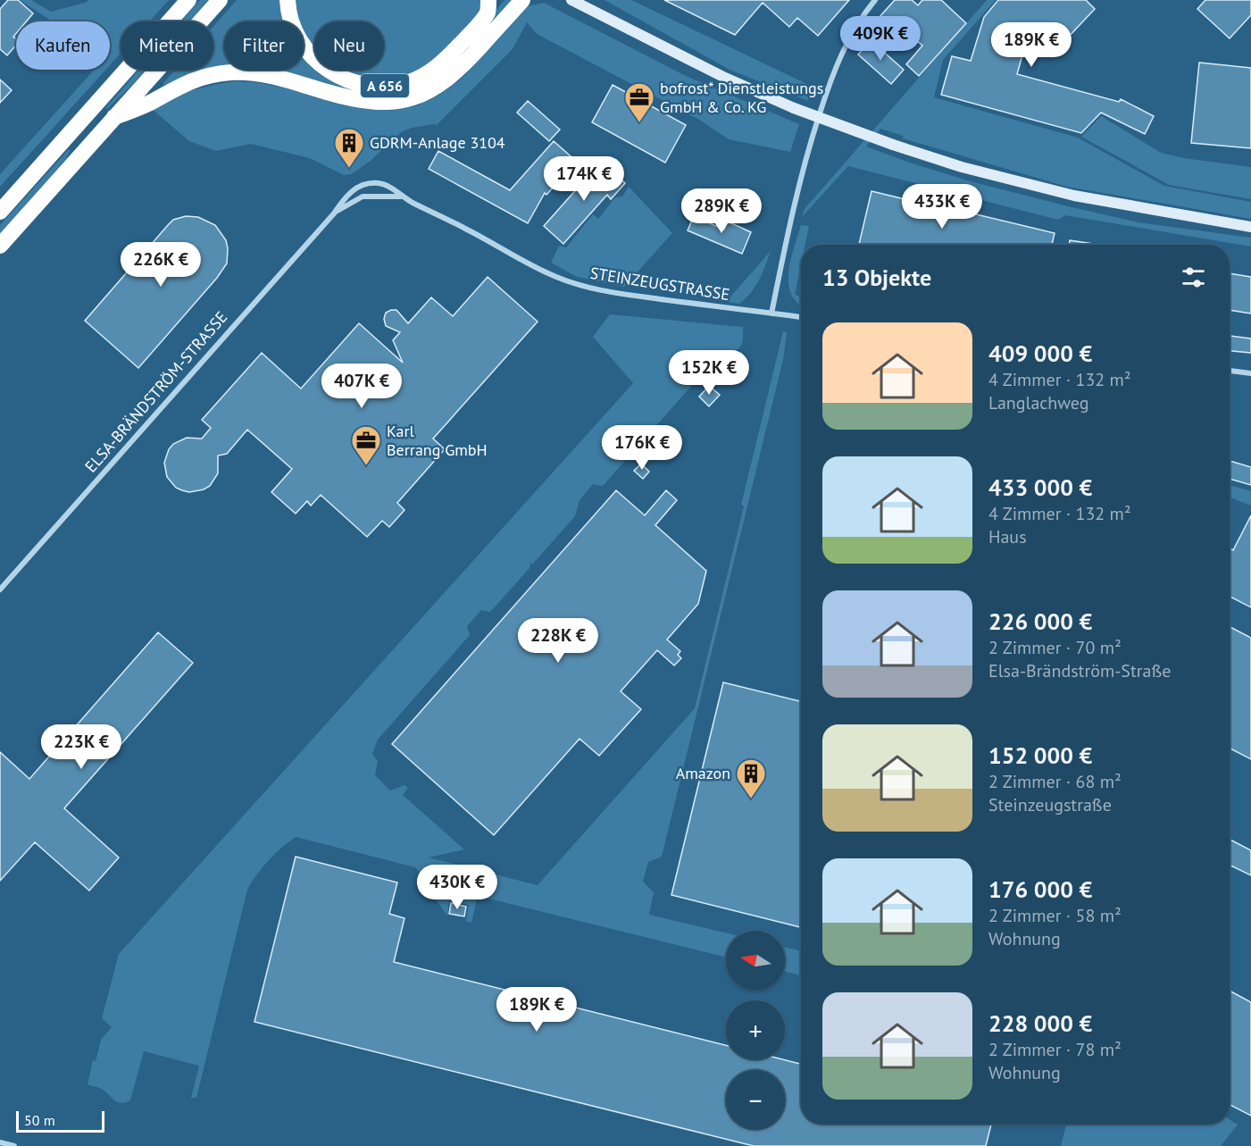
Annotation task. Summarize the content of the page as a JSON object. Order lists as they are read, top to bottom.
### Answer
{
  "streets": {
    "highway": ["A 656"],
    "street": ["STEINZEUGSTRASSE", "ELSA-BRÄNDSTRÖM-STRASSE"]
  },
  "crossings": [
    ["STEINZEUGSTRASSE", "ELSA-BRÄNDSTRÖM-STRASSE"]
  ],
  "places": {
    "office": ["bofrost* Dienstleistungs GmbH & Co. KG", "Karl Berrang GmbH"],
    "building": ["GDRM-Anlage 3104", "Amazon"]
  },
  "scale_bar": "50 m",
  "north": "left",
  "page": {
    "price": [
      "409K €",
      "189K €",
      "174K €",
      "433K €",
      "289K €",
      "226K €",
      "152K €",
      "407K €",
      "176K €",
      "228K €",
      "223K €",
      "430K €",
      "189K €"
    ],
    "chip": [
      "Kaufen",
      "Mieten",
      "Filter",
      "Neu"
    ],
    "heading": "13 Objekte",
    "list": [
      {
        "name": "409 000 €",
        "note": "4 Zimmer · 132 m² · Langlachweg"
      },
      {
        "name": "433 000 €",
        "note": "4 Zimmer · 132 m² · Haus"
      },
      {
        "name": "226 000 €",
        "note": "2 Zimmer · 70 m² · Elsa-Brändström-Straße"
      },
      {
        "name": "152 000 €",
        "note": "2 Zimmer · 68 m² · Steinzeugstraße"
      },
      {
        "name": "176 000 €",
        "note": "2 Zimmer · 58 m² · Wohnung"
      },
      {
        "name": "228 000 €",
        "note": "2 Zimmer · 78 m² · Wohnung"
      }
    ],
    "map_buttons": ["+", "−"],
    "scale": "50 m"
  }
}
